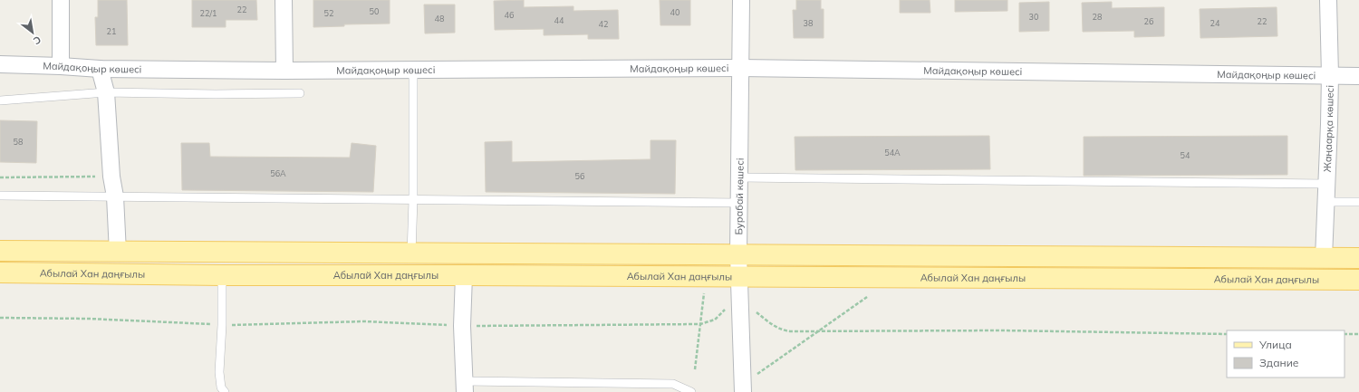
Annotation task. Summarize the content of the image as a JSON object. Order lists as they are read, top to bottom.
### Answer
{
  "streets": {
    "main road": ["Абылай Хан даңғылы"],
    "street": ["Майдақоңыр көшесі", "Жаңаарқа көшесі", "Бурабай көшесі"]
  },
  "crossings": [
    ["Майдақоңыр көшесі", "Жаңаарқа көшесі"],
    ["Майдақоңыр көшесі", "Бурабай көшесі"],
    ["Жаңаарқа көшесі", "Абылай Хан даңғылы"],
    ["Бурабай көшесі", "Абылай Хан даңғылы"]
  ],
  "house_numbers": [
    "22",
    "50",
    "40",
    "22/1",
    "52",
    "46",
    "30",
    "28",
    "48",
    "44",
    "26",
    "22",
    "38",
    "24",
    "42",
    "21",
    "58",
    "54А",
    "54",
    "56А",
    "56"
  ],
  "legend": ["Улица", "Здание"],
  "north": "bottom right"
}
